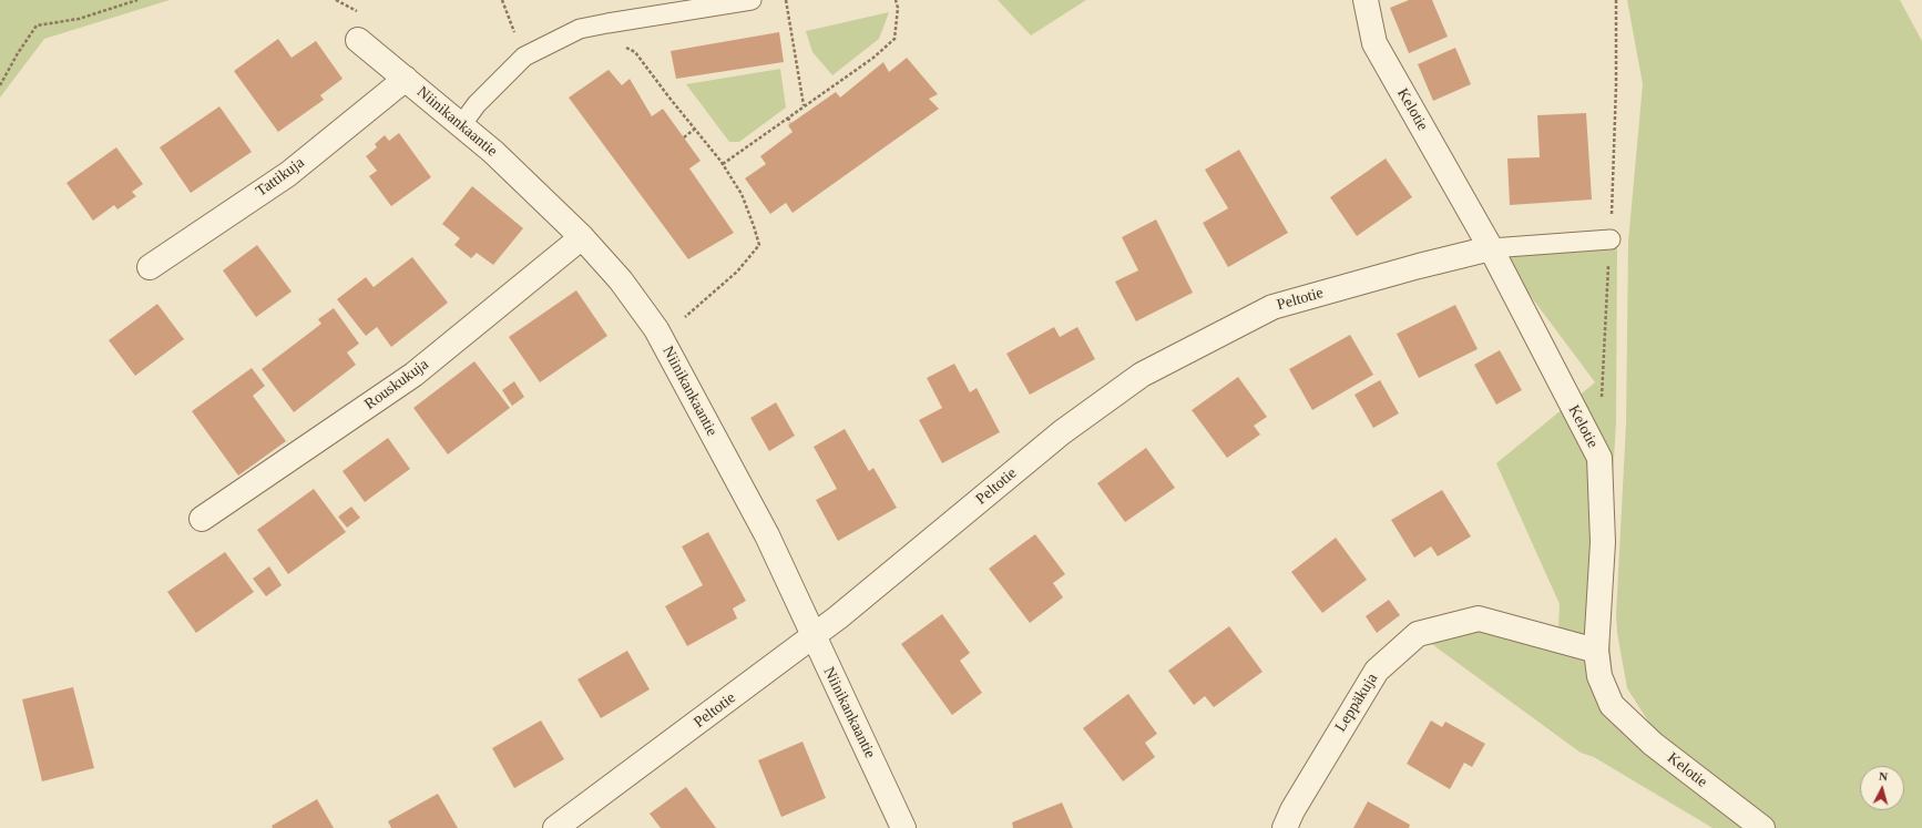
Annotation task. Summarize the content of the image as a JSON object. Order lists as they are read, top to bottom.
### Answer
{
  "streets": {
    "street": [
      "Kelotie",
      "Niinikankaantie",
      "Tattikuja",
      "Peltotie",
      "Rouskukuja",
      "Leppäkuja"
    ]
  },
  "crossings": [
    ["Kelotie", "Peltotie"],
    ["Kelotie", "Leppäkuja"],
    ["Niinikankaantie", "Tattikuja"],
    ["Niinikankaantie", "Peltotie"],
    ["Niinikankaantie", "Rouskukuja"]
  ],
  "north": "top"
}
